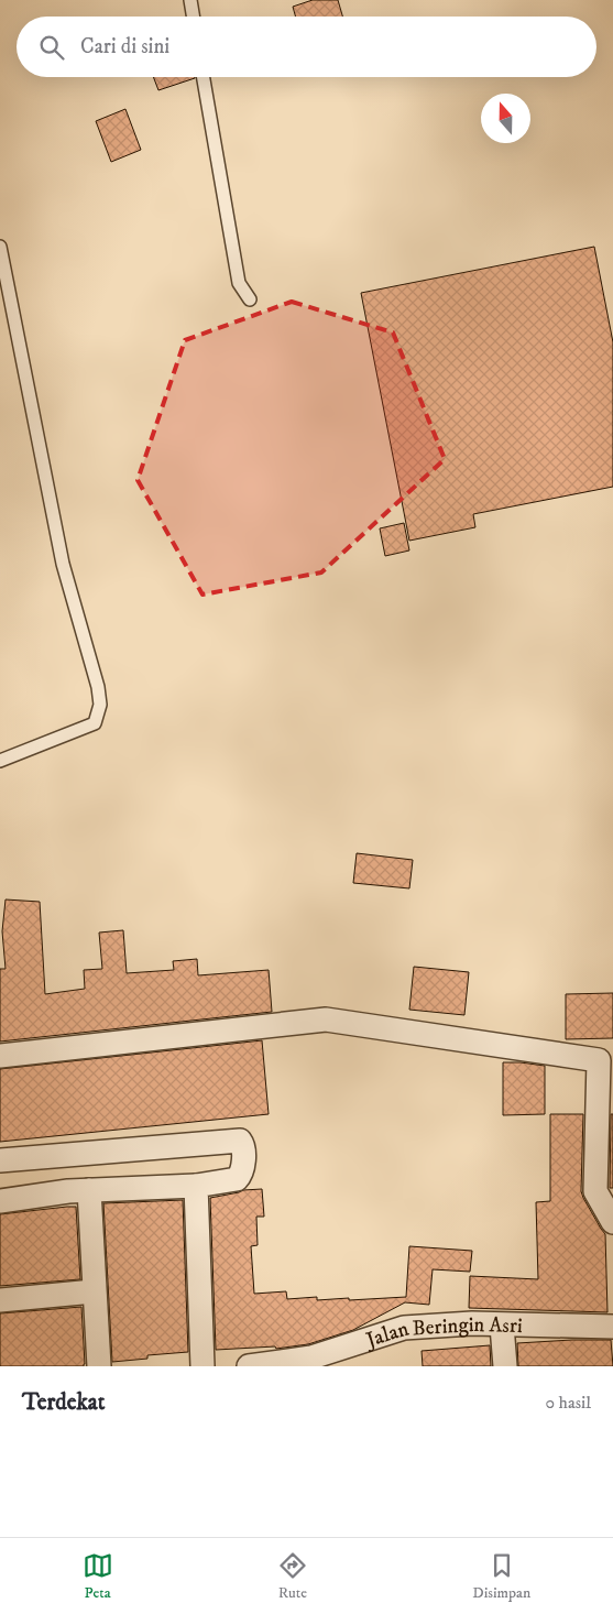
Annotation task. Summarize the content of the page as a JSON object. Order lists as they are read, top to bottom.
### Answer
{
  "streets": {
    "street": ["Jalan Beringin Asri"]
  },
  "north": "top",
  "page": {
    "search": "Cari di sini",
    "heading": ["Terdekat", "0 hasil"],
    "nav": ["Peta", "Rute", "Disimpan"]
  }
}
